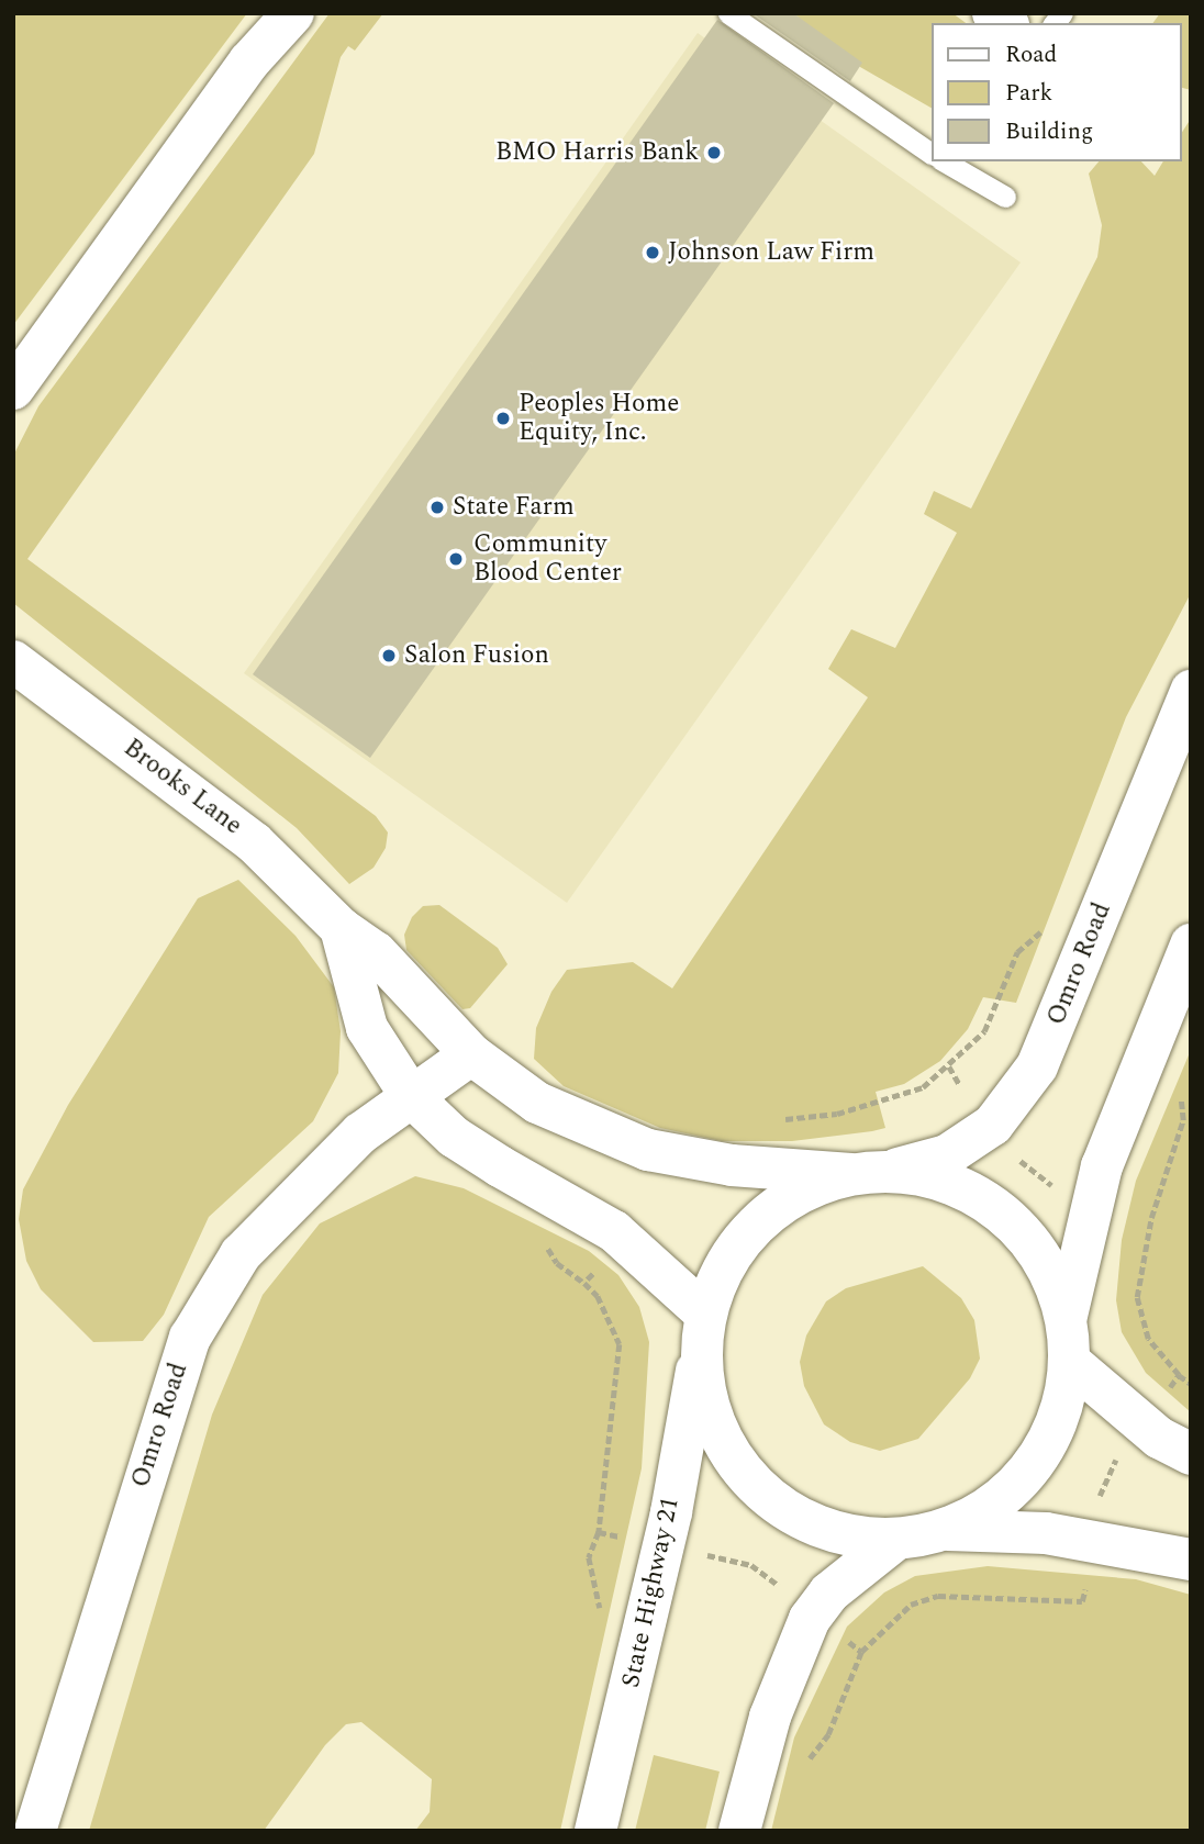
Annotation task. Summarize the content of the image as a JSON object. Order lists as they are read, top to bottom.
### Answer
{
  "streets": {
    "main road": ["Brooks Lane", "Omro Road", "State Highway 21"]
  },
  "crossings": [
    ["Brooks Lane", "Omro Road"]
  ],
  "places": [
    "BMO Harris Bank",
    "Johnson Law Firm",
    "Peoples Home Equity, Inc.",
    "State Farm",
    "Community Blood Center",
    "Salon Fusion"
  ],
  "legend": ["Road", "Park", "Building"]
}
